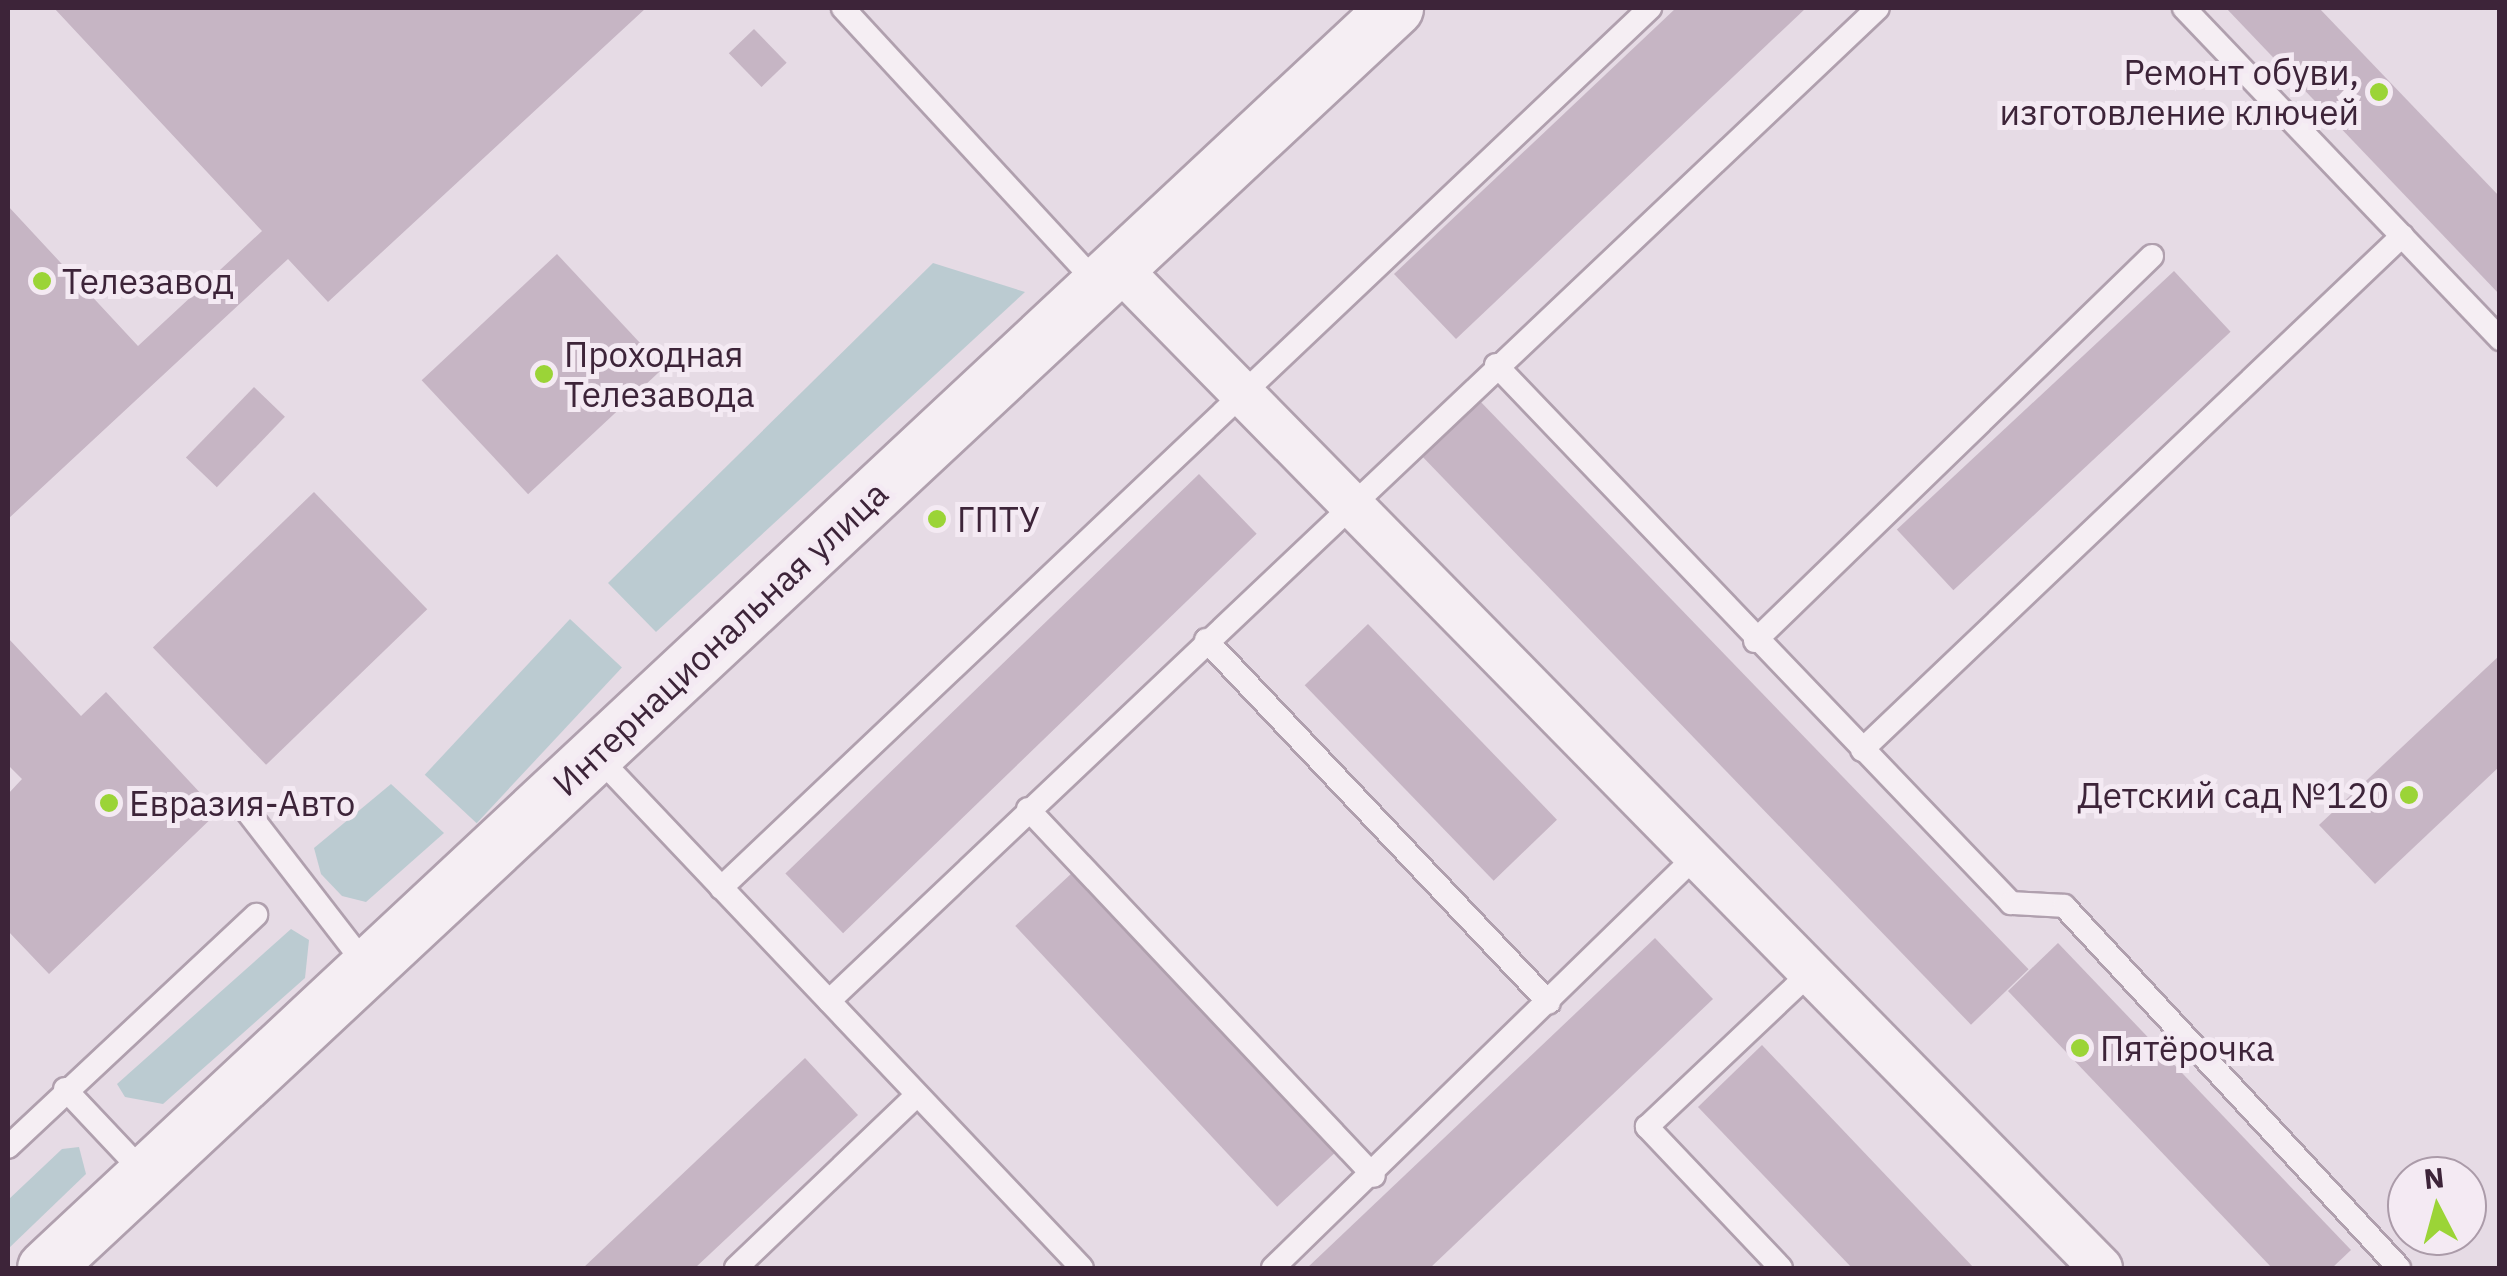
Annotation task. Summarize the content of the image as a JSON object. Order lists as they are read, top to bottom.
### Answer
{
  "streets": {
    "street": ["Интернациональная улица"]
  },
  "places": [
    "Ремонт обуви, изготовление ключей",
    "Телезавод",
    "Проходная Телезавода",
    "ГПТУ",
    "Детский сад №120",
    "Евразия-Авто",
    "Пятёрочка"
  ],
  "north": "top"
}
